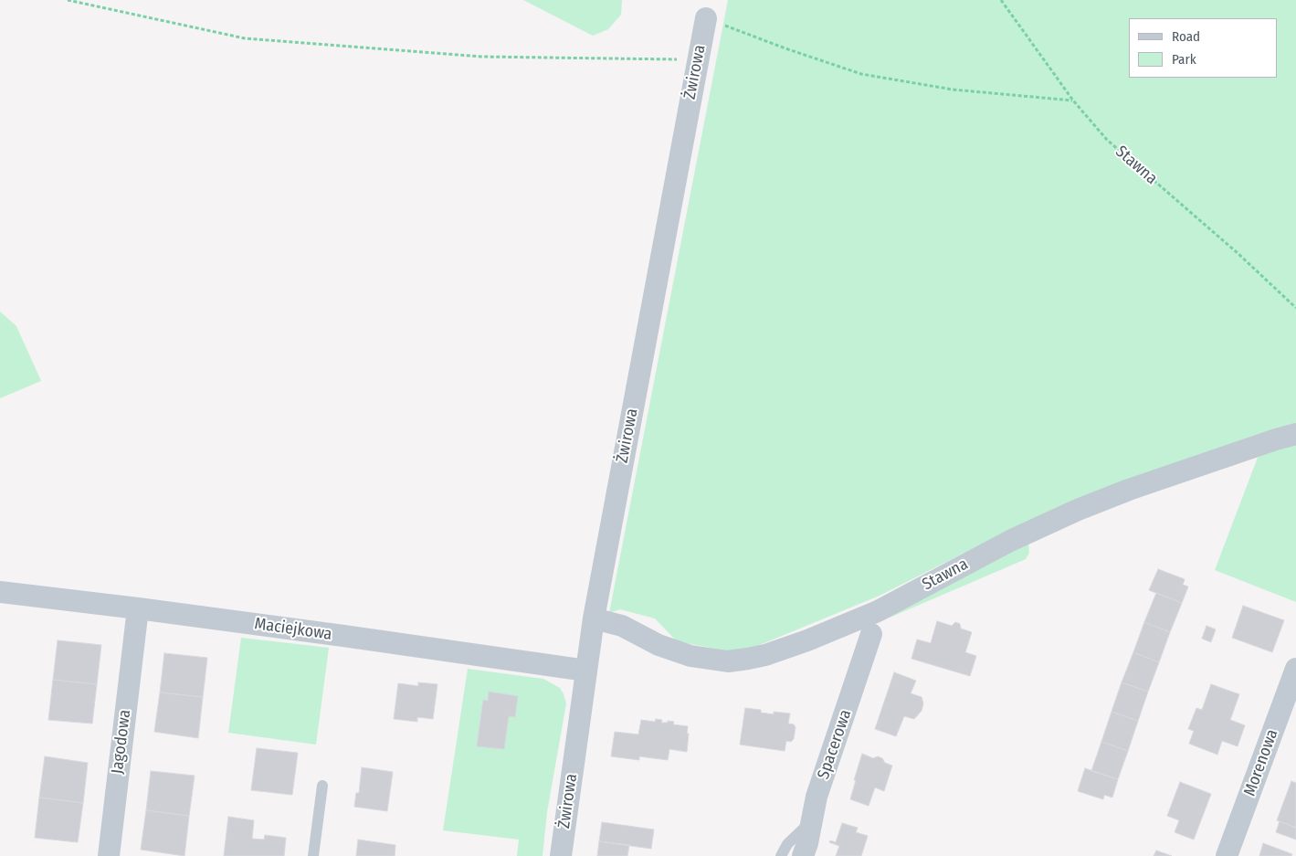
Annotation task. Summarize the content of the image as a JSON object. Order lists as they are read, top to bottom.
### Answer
{
  "streets": {
    "street": [
      "Żwirowa",
      "Stawna",
      "Maciejkowa",
      "Jagodowa",
      "Spacerowa",
      "Morenowa"
    ]
  },
  "crossings": [
    ["Żwirowa", "Stawna"],
    ["Żwirowa", "Maciejkowa"],
    ["Maciejkowa", "Jagodowa"]
  ],
  "legend": ["Road", "Park"]
}
